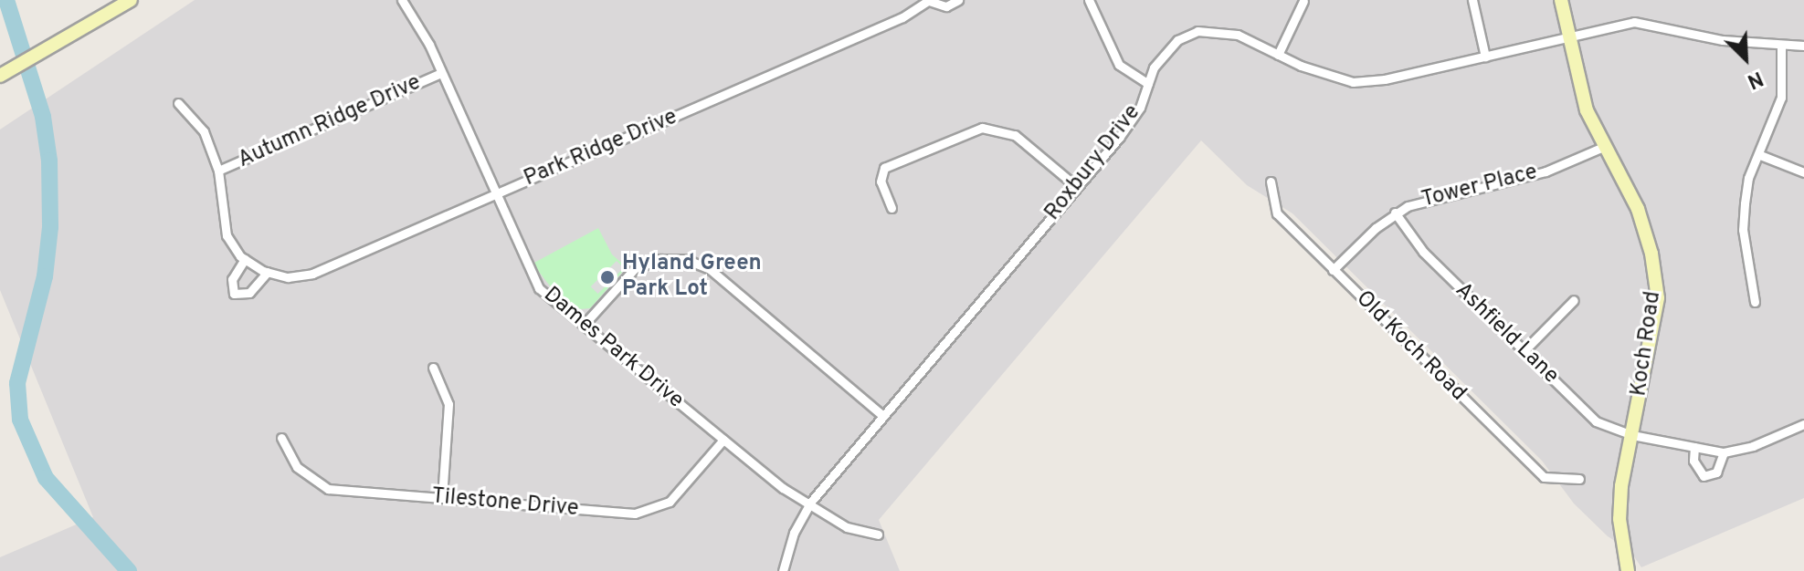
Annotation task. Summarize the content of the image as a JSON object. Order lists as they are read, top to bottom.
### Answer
{
  "streets": {
    "street": [
      "Autumn Ridge Drive",
      "Park Ridge Drive",
      "Roxbury Drive",
      "Tower Place",
      "Ashfield Lane",
      "Koch Road",
      "Old Koch Road",
      "Dames Park Drive",
      "Tilestone Drive"
    ]
  },
  "crossings": [
    ["Autumn Ridge Drive", "Park Ridge Drive"],
    ["Autumn Ridge Drive", "Dames Park Drive"],
    ["Park Ridge Drive", "Dames Park Drive"],
    ["Roxbury Drive", "Koch Road"],
    ["Roxbury Drive", "Dames Park Drive"],
    ["Tower Place", "Ashfield Lane"],
    ["Tower Place", "Koch Road"],
    ["Tower Place", "Old Koch Road"],
    ["Ashfield Lane", "Koch Road"],
    ["Dames Park Drive", "Tilestone Drive"]
  ],
  "places": ["Hyland Green Park Lot"],
  "north": "bottom right"
}
